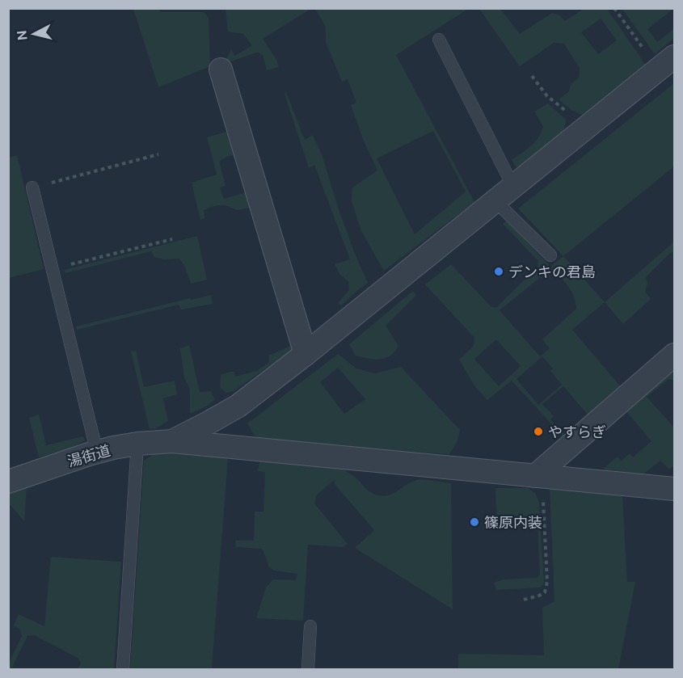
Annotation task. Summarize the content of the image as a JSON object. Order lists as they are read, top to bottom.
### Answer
{
  "streets": {
    "street": ["湯街道"]
  },
  "places": ["デンキの君島", "やすらぎ", "篠原内装"],
  "north": "left"
}
